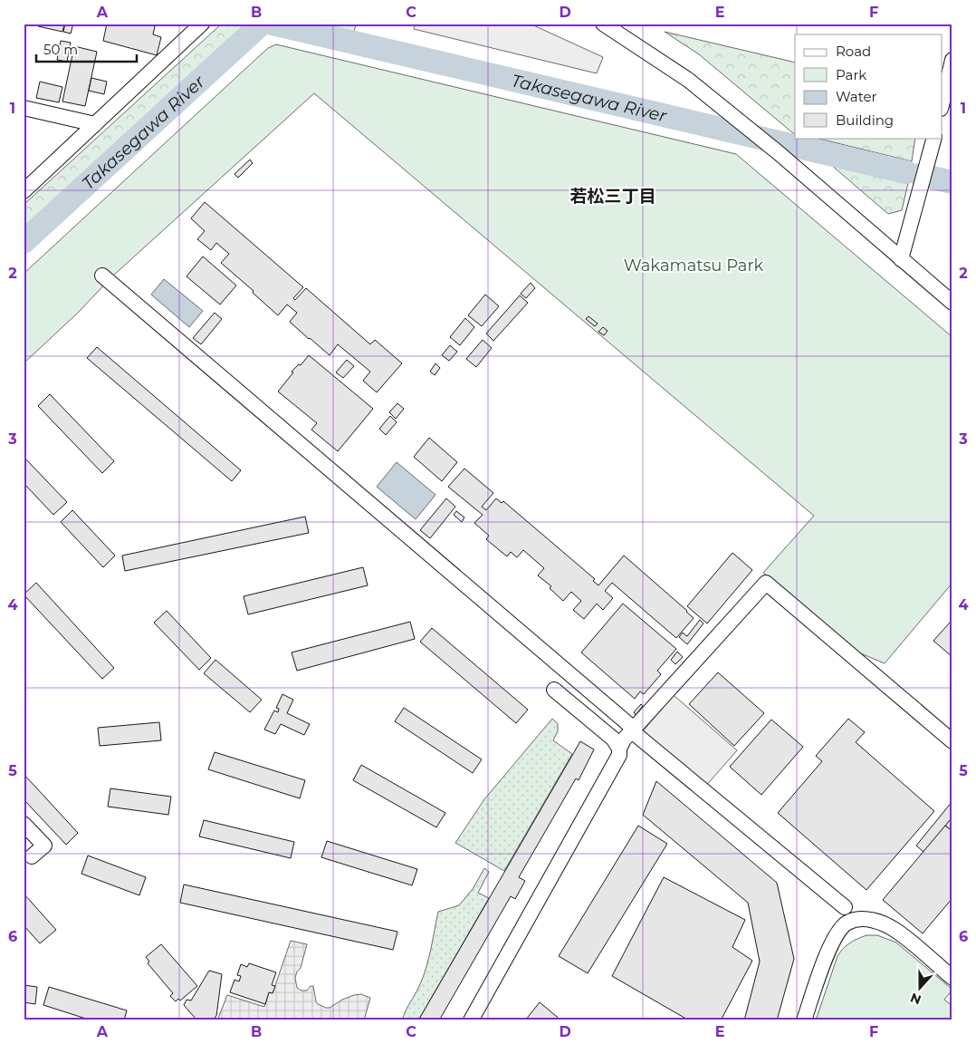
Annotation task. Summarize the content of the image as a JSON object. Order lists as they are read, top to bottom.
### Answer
{
  "districts": ["若松三丁目"],
  "water": ["Takasegawa River"],
  "parks": ["Wakamatsu Park"],
  "legend": [
    "Road",
    "Park",
    "Water",
    "Building"
  ],
  "scale_bar": "50 m",
  "north": "bottom",
  "grid": {
    "columns": [
      "A",
      "B",
      "C",
      "D",
      "E",
      "F"
    ],
    "rows": [
      "1",
      "2",
      "3",
      "4",
      "5",
      "6"
    ]
  }
}
